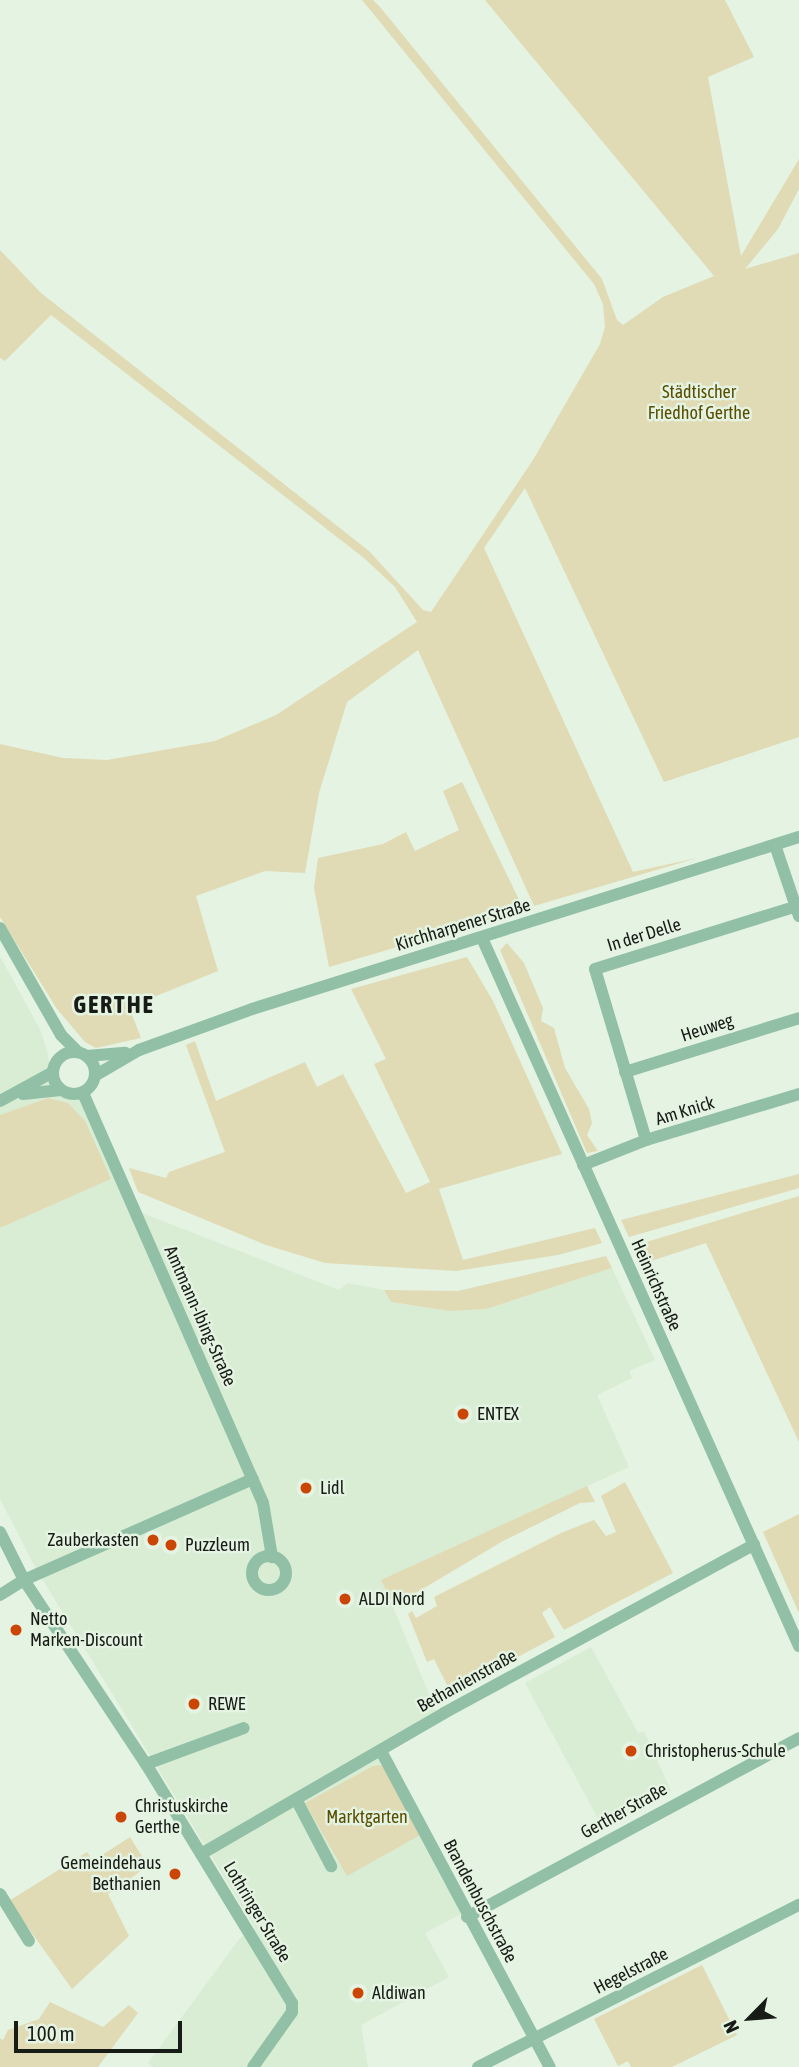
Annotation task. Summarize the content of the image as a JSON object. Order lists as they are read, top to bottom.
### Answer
{
  "streets": {
    "street": [
      "Kirchharpener Straße",
      "In der Delle",
      "Heuweg",
      "Am Knick",
      "Heinrichstraße",
      "Amtmann-Ibing-Straße",
      "Bethanienstraße",
      "Gerther Straße",
      "Brandenbuschstraße",
      "Lothringer Straße",
      "Hegelstraße"
    ]
  },
  "crossings": [
    ["Kirchharpener Straße", "Heinrichstraße"],
    ["Kirchharpener Straße", "Amtmann-Ibing-Straße"],
    ["In der Delle", "Heuweg"],
    ["In der Delle", "Am Knick"],
    ["Am Knick", "Heinrichstraße"],
    ["Heinrichstraße", "Bethanienstraße"],
    ["Bethanienstraße", "Brandenbuschstraße"],
    ["Bethanienstraße", "Lothringer Straße"],
    ["Gerther Straße", "Brandenbuschstraße"],
    ["Brandenbuschstraße", "Hegelstraße"]
  ],
  "districts": ["GERTHE"],
  "parks": ["Städtischer Friedhof Gerthe", "Marktgarten"],
  "places": [
    "ENTEX",
    "Lidl",
    "Zauberkasten",
    "Puzzleum",
    "ALDI Nord",
    "Netto Marken-Discount",
    "REWE",
    "Christopherus-Schule",
    "Christuskirche Gerthe",
    "Gemeindehaus Bethanien",
    "Aldiwan"
  ],
  "scale_bar": "100 m",
  "north": "bottom left"
}
